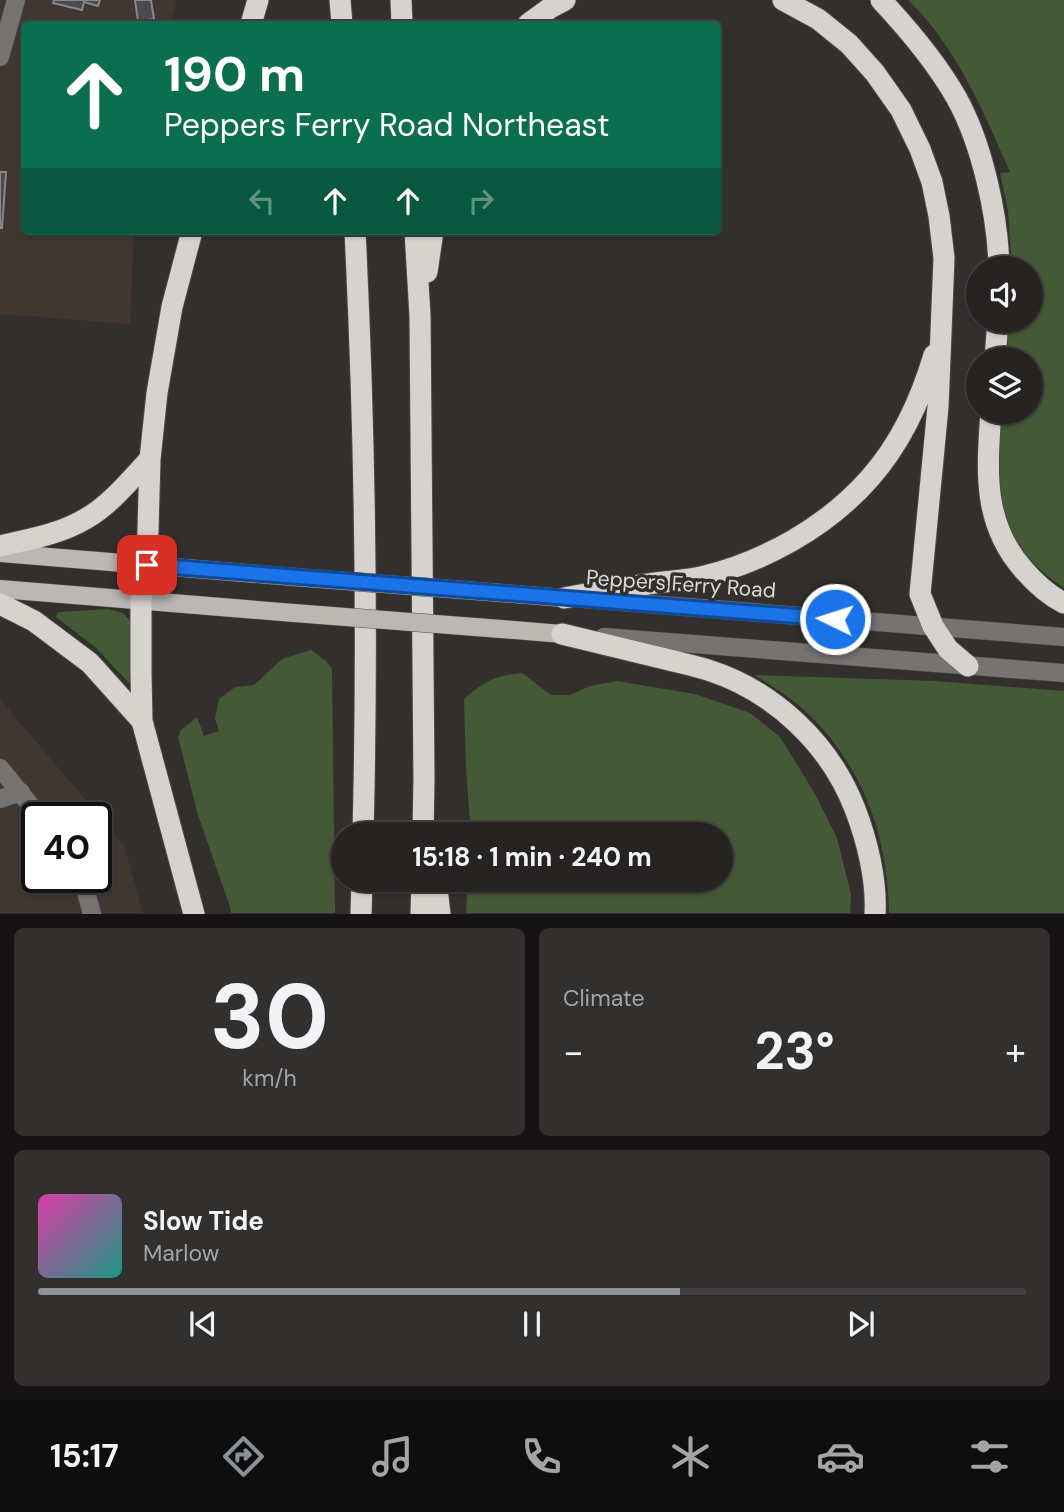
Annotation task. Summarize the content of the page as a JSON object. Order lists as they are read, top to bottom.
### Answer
{
  "streets": {
    "main road": ["Peppers Ferry Road"]
  },
  "page": {
    "turn": ["190 m", "Peppers Ferry Road Northeast"],
    "limit": "40",
    "trip": "15:18 · 1 min · 240 m",
    "tile": [
      ["30", "km/h"],
      "Climate"
    ],
    "heat": ["−", "23°", "+"],
    "song": ["Slow Tide", "Marlow"],
    "tabs": "15:17"
  }
}
